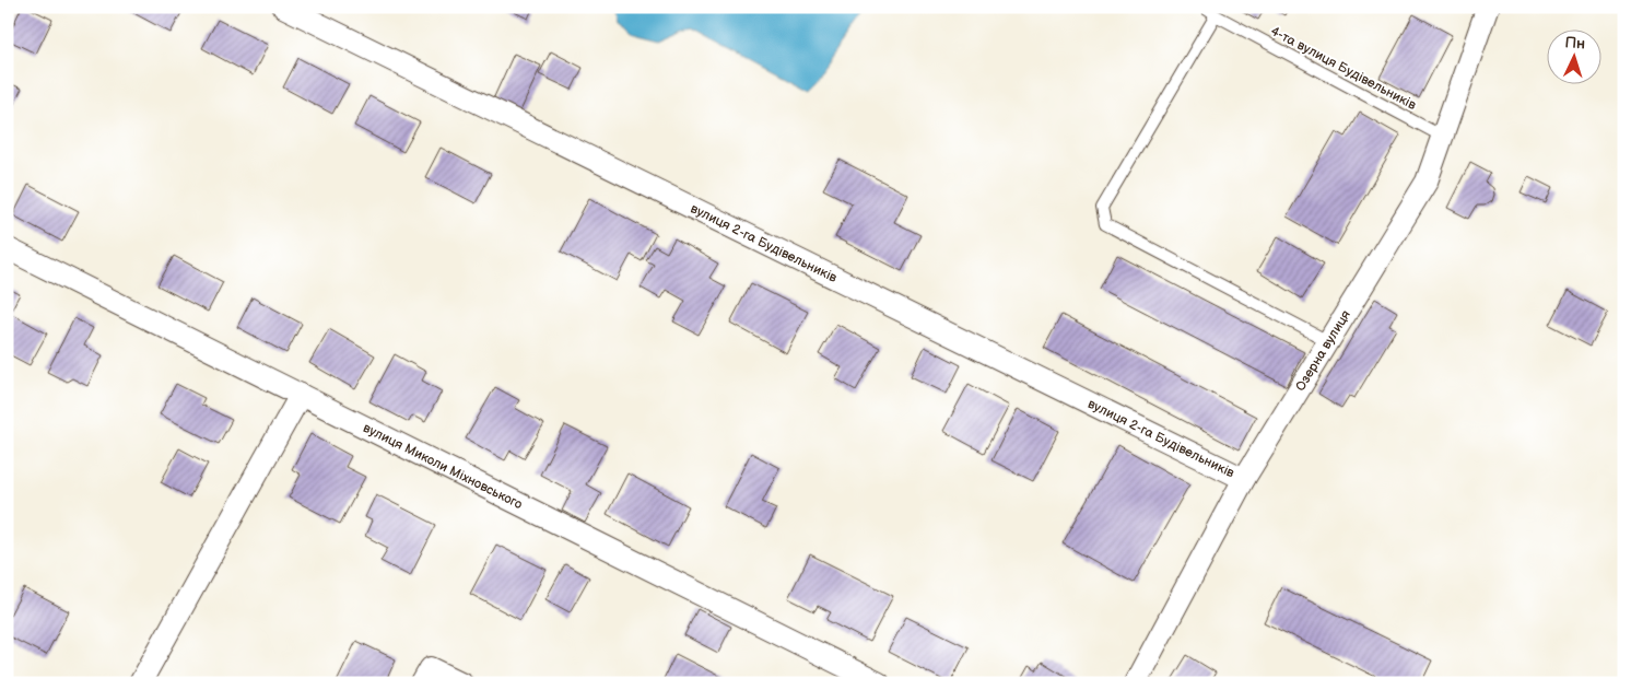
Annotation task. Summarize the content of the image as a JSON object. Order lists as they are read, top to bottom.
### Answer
{
  "streets": {
    "street": ["вулиця 2-га Будівельників", "Озерна вулиця", "вулиця Миколи Міхновського"],
    "lane": ["4-та вулиця Будівельників"]
  },
  "crossings": [
    ["4-та вулиця Будівельників", "Озерна вулиця"],
    ["вулиця 2-га Будівельників", "Озерна вулиця"]
  ],
  "north": "top"
}
